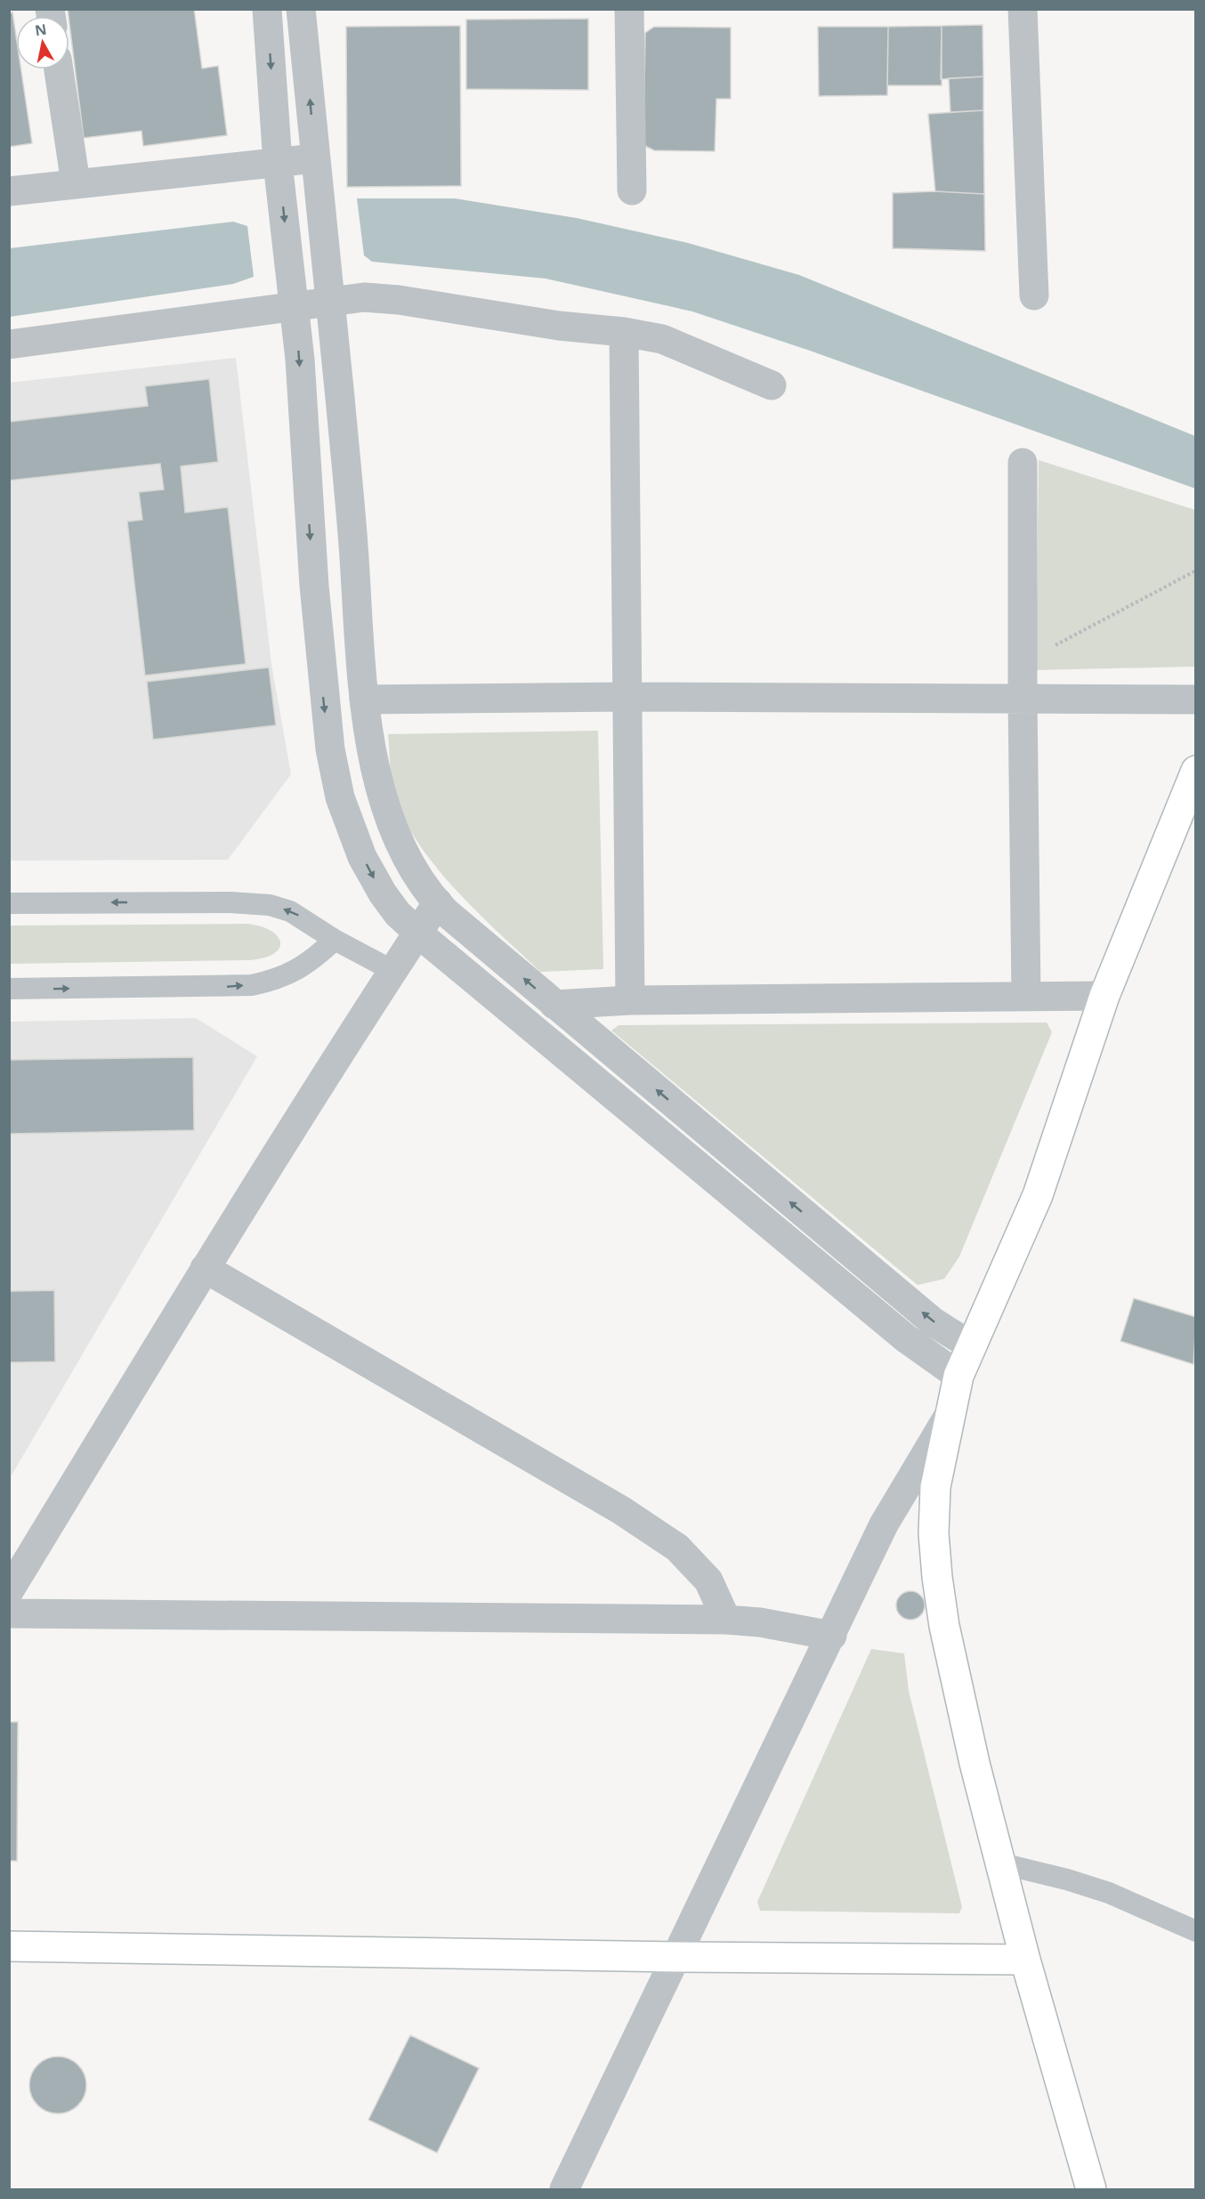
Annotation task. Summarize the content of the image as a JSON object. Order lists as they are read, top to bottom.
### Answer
{
  "north": "top"
}
